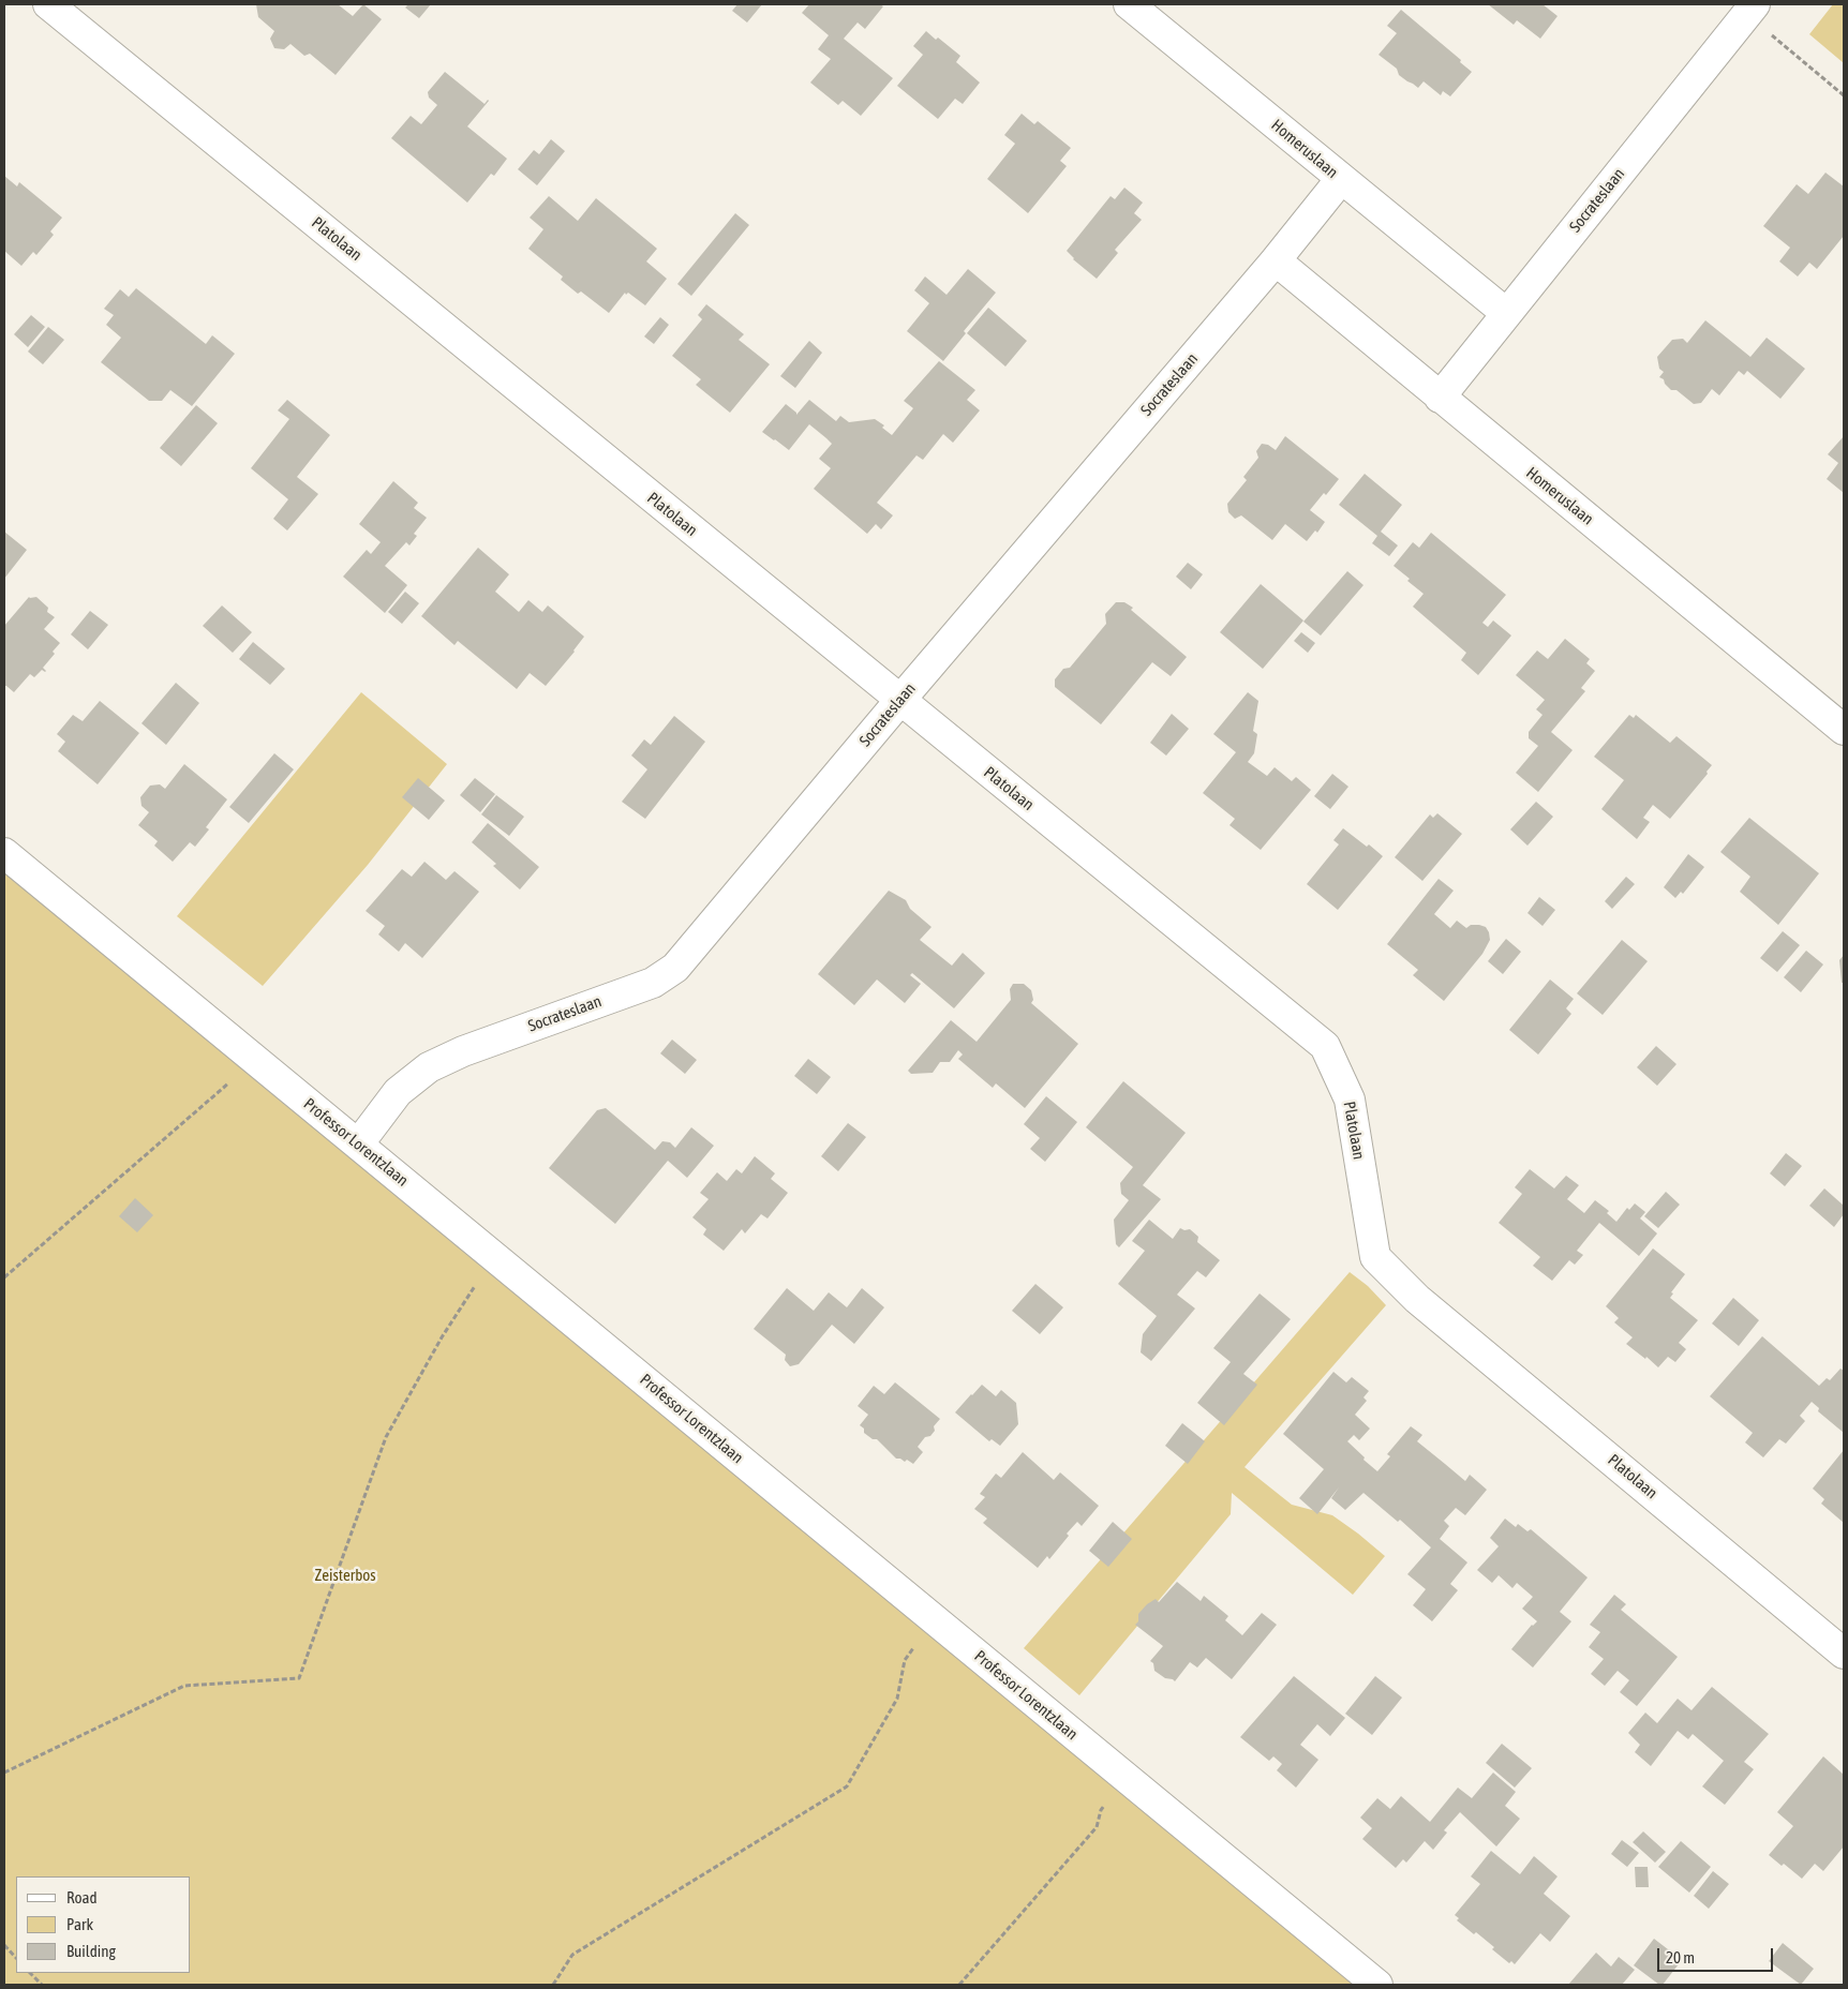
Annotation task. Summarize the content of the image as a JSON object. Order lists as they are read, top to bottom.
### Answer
{
  "streets": {
    "street": [
      "Homeruslaan",
      "Socrateslaan",
      "Platolaan",
      "Professor Lorentzlaan"
    ]
  },
  "crossings": [
    ["Homeruslaan", "Socrateslaan"],
    ["Socrateslaan", "Platolaan"],
    ["Socrateslaan", "Professor Lorentzlaan"]
  ],
  "parks": ["Zeisterbos"],
  "legend": ["Road", "Park", "Building"],
  "scale_bar": "20 m"
}
